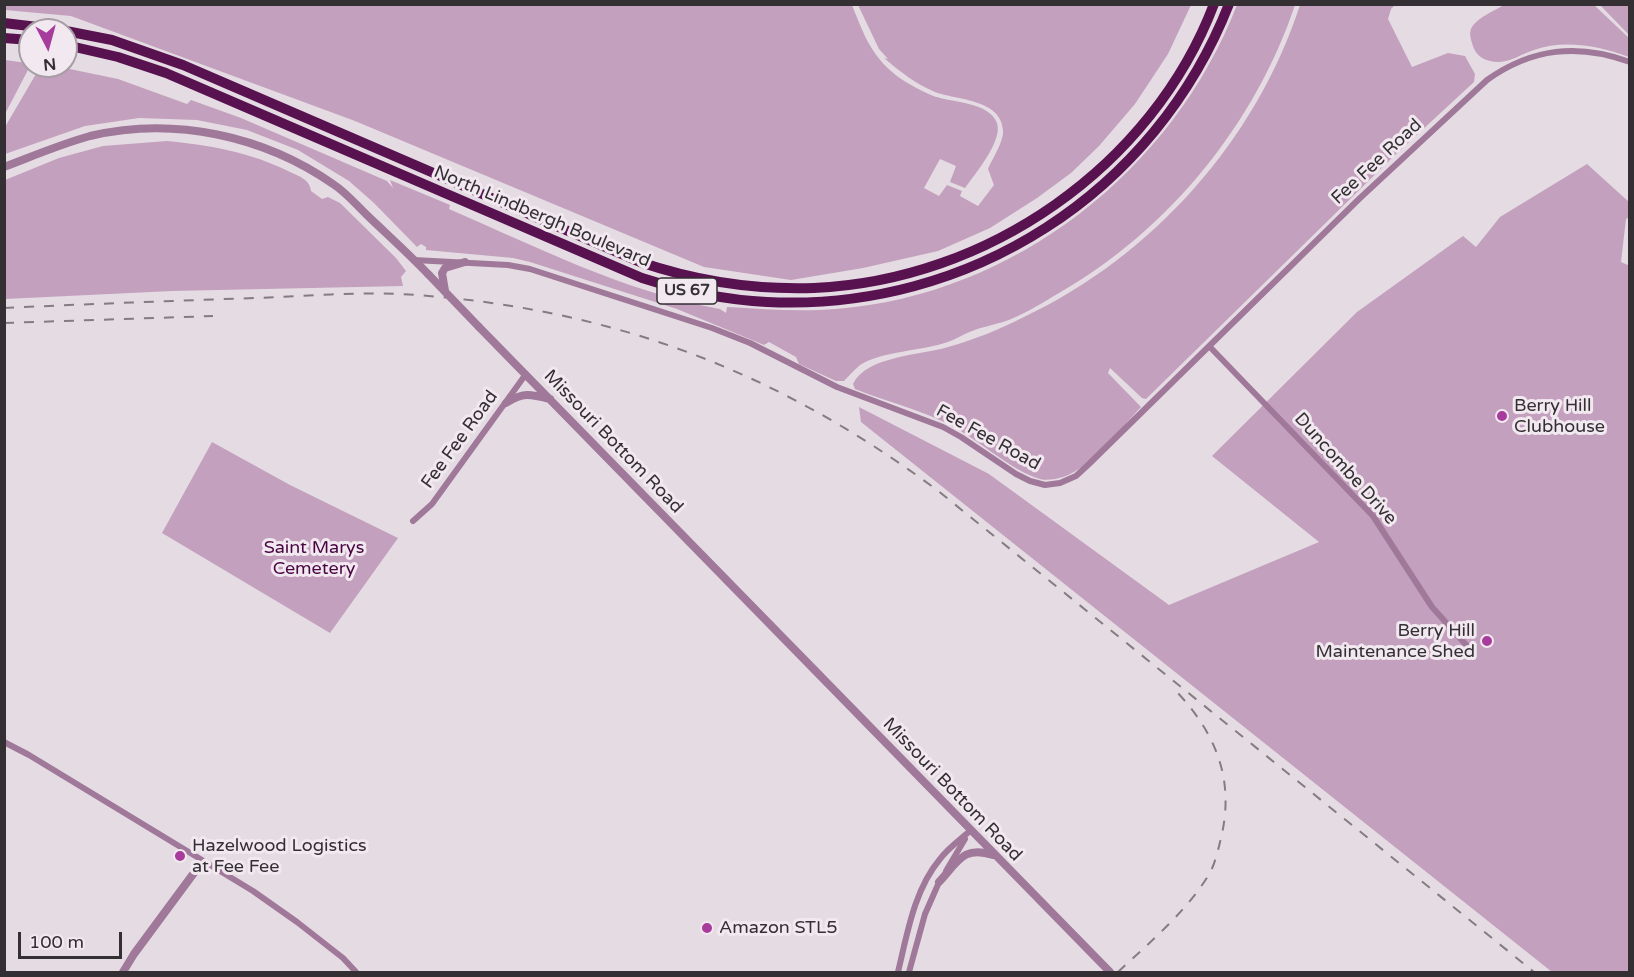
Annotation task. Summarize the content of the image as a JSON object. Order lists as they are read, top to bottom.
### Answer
{
  "streets": {
    "highway": ["North Lindbergh Boulevard", "US 67"],
    "street": ["Fee Fee Road", "Missouri Bottom Road", "Duncombe Drive"]
  },
  "crossings": [
    ["Fee Fee Road", "Missouri Bottom Road"],
    ["Fee Fee Road", "Duncombe Drive"]
  ],
  "parks": ["Saint Marys Cemetery"],
  "places": [
    "Berry Hill Clubhouse",
    "Berry Hill Maintenance Shed",
    "Hazelwood Logistics at Fee Fee",
    "Amazon STL5"
  ],
  "scale_bar": "100 m",
  "north": "bottom"
}
